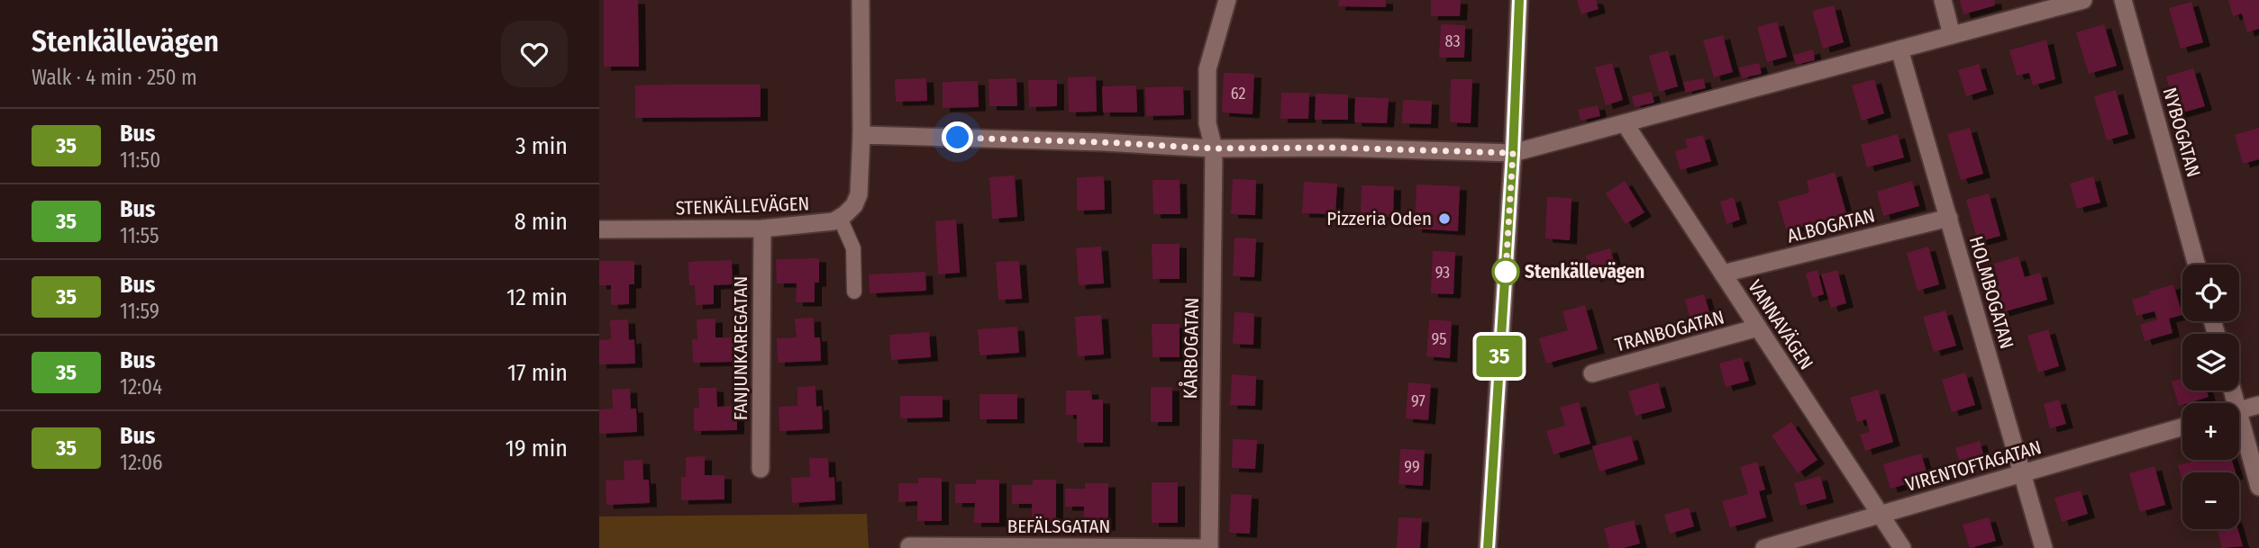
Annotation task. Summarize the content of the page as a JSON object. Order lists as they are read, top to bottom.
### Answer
{
  "streets": {
    "street": [
      "NYBOGATAN",
      "STENKÄLLEVÄGEN",
      "ALBOGATAN",
      "HOLMBOGATAN",
      "VANNAVÄGEN",
      "TRANBOGATAN",
      "FANJUNKAREGATAN",
      "KÅRBOGATAN",
      "VIRENTOFTAGATAN",
      "BEFÄLSGATAN"
    ]
  },
  "crossings": [
    ["STENKÄLLEVÄGEN", "FANJUNKAREGATAN"],
    ["ALBOGATAN", "HOLMBOGATAN"],
    ["ALBOGATAN", "VANNAVÄGEN"],
    ["HOLMBOGATAN", "VIRENTOFTAGATAN"],
    ["VANNAVÄGEN", "TRANBOGATAN"],
    ["VANNAVÄGEN", "VIRENTOFTAGATAN"],
    ["KÅRBOGATAN", "BEFÄLSGATAN"]
  ],
  "places": ["Pizzeria Oden", "Stenkällevägen"],
  "lines": ["bus line 35"],
  "house_numbers": [
    "83",
    "62",
    "93",
    "95",
    "97",
    "99"
  ],
  "page": {
    "heading": ["Stenkällevägen", "Walk · 4 min · 250 m"],
    "on_map": "35",
    "list": [
      {
        "mark": "35",
        "name": "Bus",
        "note": "11:50",
        "value": "3 min"
      },
      {
        "mark": "35",
        "name": "Bus",
        "note": "11:55",
        "value": "8 min"
      },
      {
        "mark": "35",
        "name": "Bus",
        "note": "11:59",
        "value": "12 min"
      },
      {
        "mark": "35",
        "name": "Bus",
        "note": "12:04",
        "value": "17 min"
      },
      {
        "mark": "35",
        "name": "Bus",
        "note": "12:06",
        "value": "19 min"
      }
    ],
    "map_buttons": ["+", "−"]
  }
}
